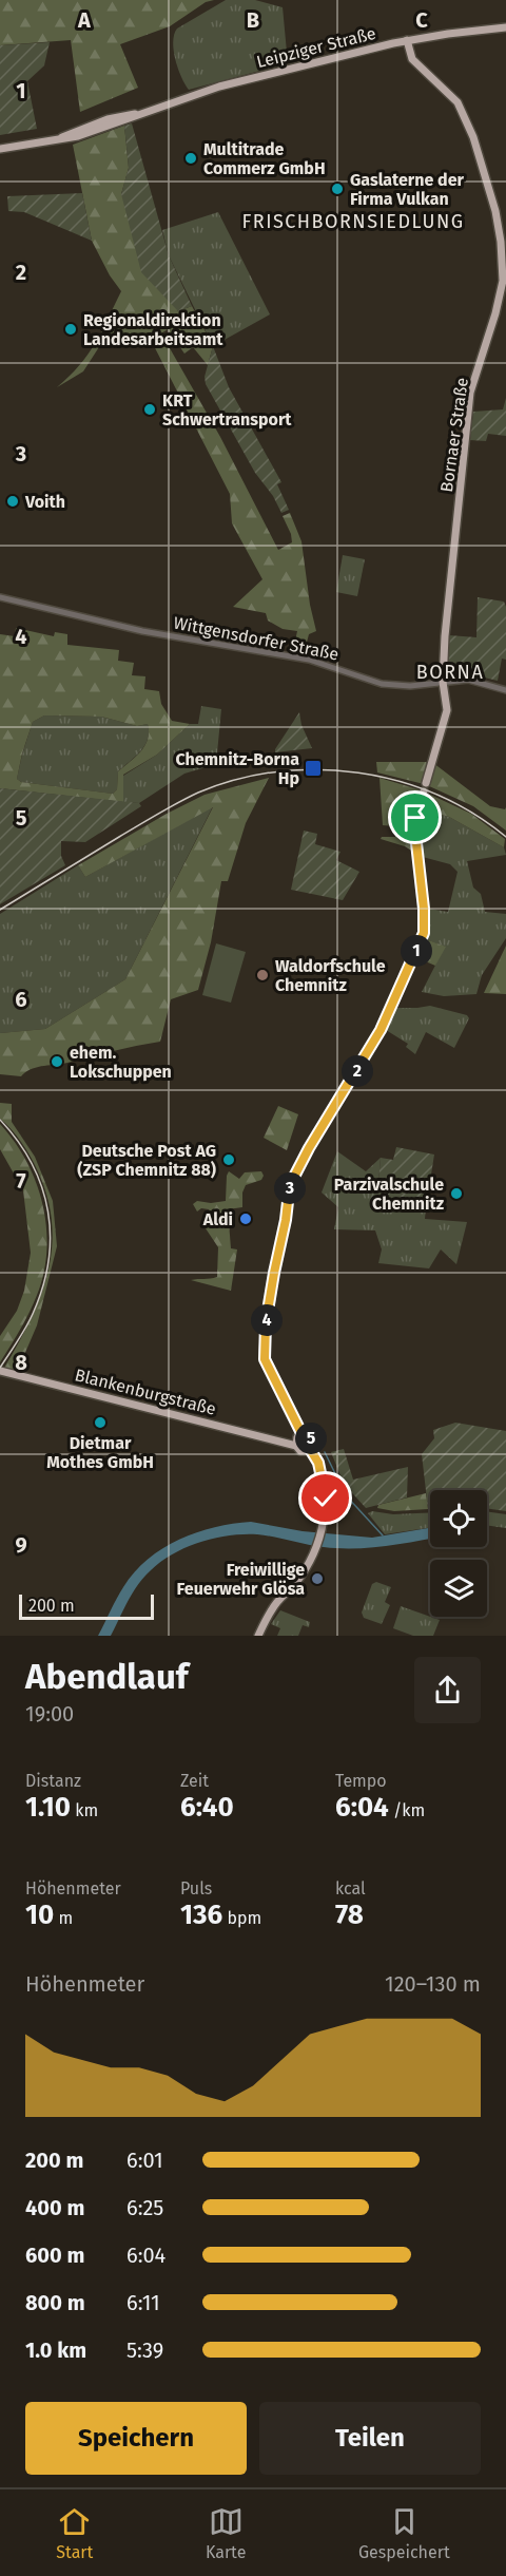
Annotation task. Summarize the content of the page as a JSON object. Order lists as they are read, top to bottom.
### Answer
{
  "streets": {
    "main road": ["Leipziger Straße", "Bornaer Straße", "Blankenburgstraße"],
    "street": ["Wittgensdorfer Straße"]
  },
  "crossings": [
    ["Leipziger Straße", "Bornaer Straße"],
    ["Bornaer Straße", "Wittgensdorfer Straße"]
  ],
  "districts": ["FRISCHBORNSIEDLUNG", "BORNA"],
  "places": {
    "other": [
      "Multitrade Commerz GmbH",
      "Gaslaterne der Firma Vulkan",
      "Regionaldirektion Landesarbeitsamt",
      "KRT Schwertransport",
      "Voith",
      "Waldorfschule Chemnitz",
      "ehem. Lokschuppen",
      "Deutsche Post AG (ZSP Chemnitz 88)",
      "Parzivalschule Chemnitz",
      "Aldi",
      "Dietmar Mothes GmbH",
      "Freiwillige Feuerwehr Glösa"
    ],
    "transit": ["Chemnitz-Borna Hp"]
  },
  "scale_bar": "200 m",
  "page": {
    "pins": [
      "1",
      "2",
      "3",
      "4",
      "5"
    ],
    "scale": "200 m",
    "heading": ["Abendlauf", "19:00"],
    "stats": [
      ["Distanz", "1.10 km"],
      ["Zeit", "6:40"],
      ["Tempo", "6:04 /km"],
      ["Höhenmeter", "10 m"],
      ["Puls", "136 bpm"],
      ["kcal", "78"]
    ],
    "chart": ["Höhenmeter", "120–130 m"],
    "list": [
      {
        "name": "200 m",
        "note": "6:01"
      },
      {
        "name": "400 m",
        "note": "6:25"
      },
      {
        "name": "600 m",
        "note": "6:04"
      },
      {
        "name": "800 m",
        "note": "6:11"
      },
      {
        "name": "1.0 km",
        "note": "5:39"
      }
    ],
    "buttons": ["Speichern", "Teilen"],
    "tabs": ["Start", "Karte", "Gespeichert"]
  },
  "grid": {
    "columns": ["A", "B", "C"],
    "rows": [
      "1",
      "2",
      "3",
      "4",
      "5",
      "6",
      "7",
      "8",
      "9"
    ]
  }
}
